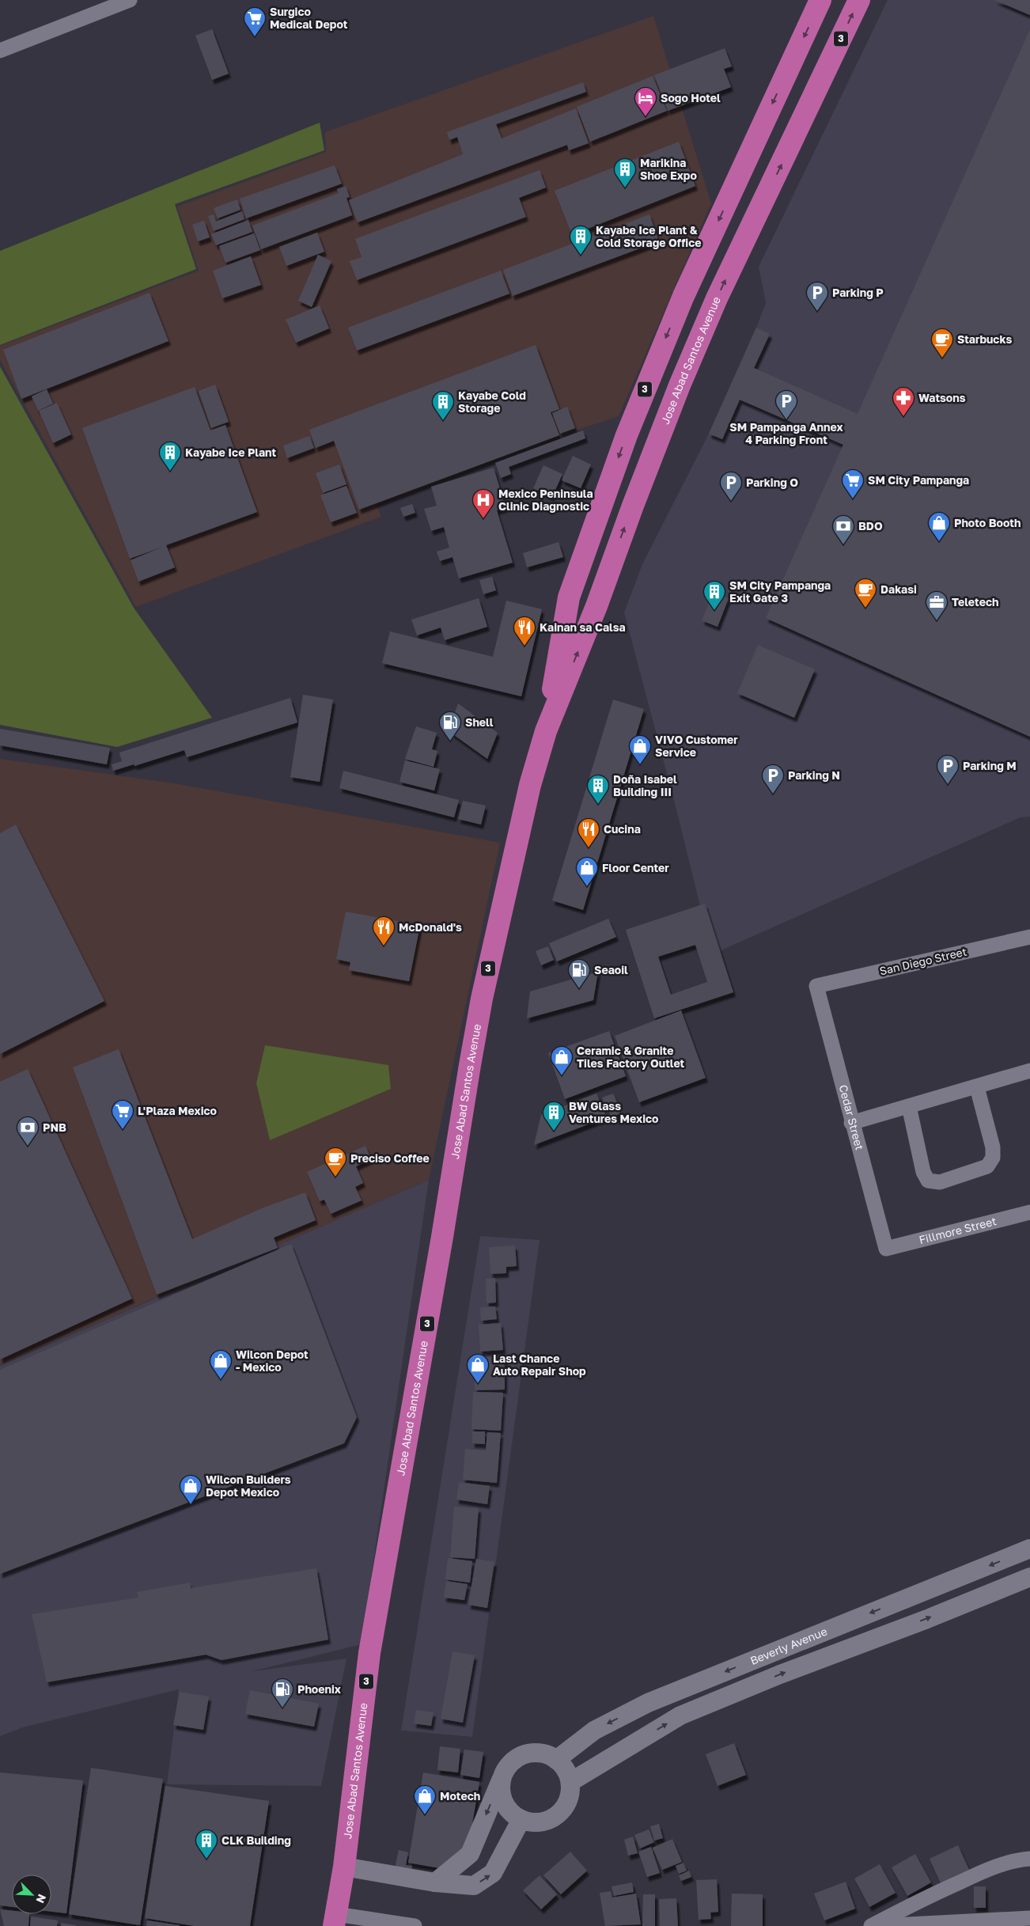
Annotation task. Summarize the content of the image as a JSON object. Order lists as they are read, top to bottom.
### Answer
{
  "streets": {
    "highway": ["3", "Jose Abad Santos Avenue"],
    "street": [
      "San Diego Street",
      "Cedar Street",
      "Fillmore Street",
      "Beverly Avenue"
    ]
  },
  "crossings": [
    ["San Diego Street", "Cedar Street"],
    ["Cedar Street", "Fillmore Street"]
  ],
  "places": {
    "supermarket": ["Surgico Medical Depot", "SM City Pampanga", "L'Plaza Mexico"],
    "hotel": ["Sogo Hotel"],
    "building": [
      "Marikina Shoe Expo",
      "Kayabe Ice Plant & Cold Storage Office",
      "Kayabe Cold Storage",
      "Kayabe Ice Plant",
      "SM City Pampanga Exit Gate 3",
      "Doña Isabel Building III",
      "BW Glass Ventures Mexico",
      "CLK Building"
    ],
    "parking": [
      "Parking P",
      "SM Pampanga Annex 4 Parking Front",
      "Parking O",
      "Parking M",
      "Parking N"
    ],
    "cafe": ["Starbucks", "Dakasi", "Preciso Coffee"],
    "pharmacy": ["Watsons"],
    "hospital": ["Mexico Peninsula Clinic Diagnostic"],
    "shop": [
      "Photo Booth",
      "VIVO Customer Service",
      "Floor Center",
      "Ceramic & Granite Tiles Factory Outlet",
      "Wilcon Depot - Mexico",
      "Last Chance Auto Repair Shop",
      "Wilcon Builders Depot Mexico",
      "Motech"
    ],
    "bank": ["BDO", "PNB"],
    "office": ["Teletech"],
    "restaurant": ["Kainan sa Calsa", "Cucina", "McDonald's"],
    "fuel station": ["Shell", "Seaoil", "Phoenix"]
  },
  "north": "bottom right"
}
